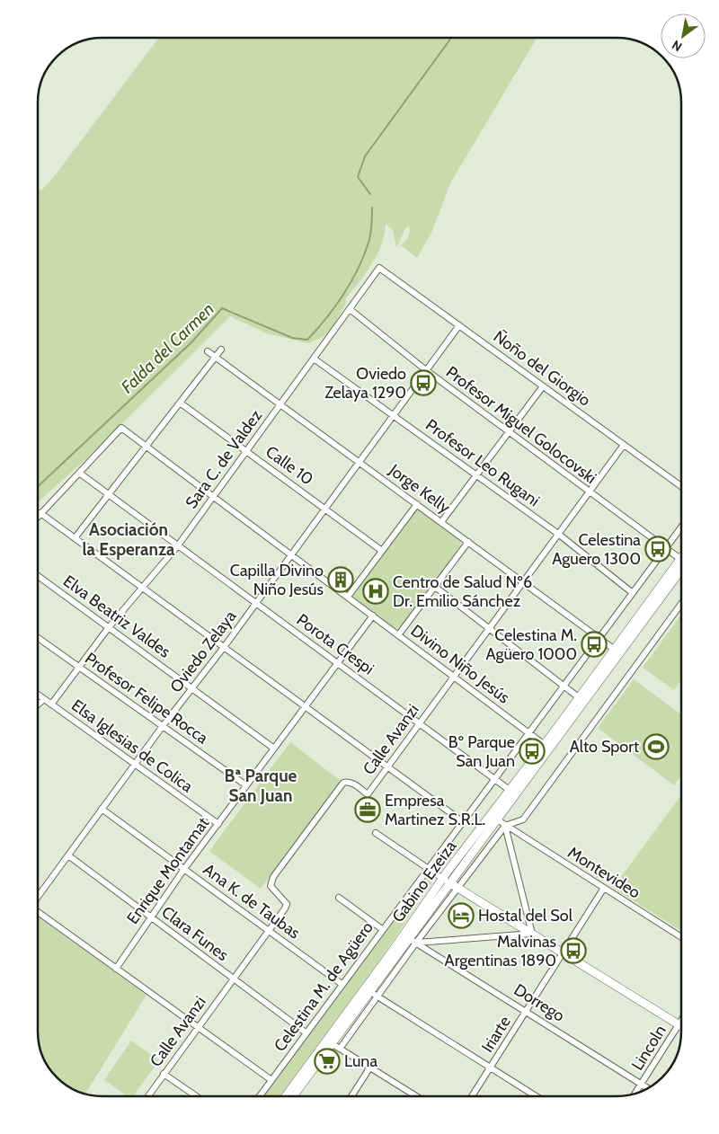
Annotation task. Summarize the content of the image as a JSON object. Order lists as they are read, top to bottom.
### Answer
{
  "streets": {
    "main road": ["Gabino Ezeiza"],
    "street": [
      "Ñoño del Giorgio",
      "Profesor Miguel Golocovski",
      "Sara C. de Valdez",
      "Profesor Leo Rugani",
      "Calle 10",
      "Jorge Kelly",
      "Elva Beatriz Valdes",
      "Porota Crespi",
      "Oviedo Zelaya",
      "Divino Niño Jesús",
      "Profesor Felipe Rocca",
      "Calle Avanzi",
      "Elsa Iglesias de Colica",
      "Enrique Montamat",
      "Montevideo",
      "Ana K. de Taubas",
      "Clara Funes",
      "Celestina M. de Agüero",
      "Dorrego",
      "Iriarte",
      "Lincoln"
    ]
  },
  "crossings": [
    ["Ñoño del Giorgio", "Sara C. de Valdez"],
    ["Ñoño del Giorgio", "Oviedo Zelaya"],
    ["Ñoño del Giorgio", "Calle Avanzi"],
    ["Profesor Miguel Golocovski", "Sara C. de Valdez"],
    ["Profesor Miguel Golocovski", "Oviedo Zelaya"],
    ["Profesor Miguel Golocovski", "Calle Avanzi"],
    ["Profesor Miguel Golocovski", "Celestina M. de Agüero"],
    ["Sara C. de Valdez", "Profesor Leo Rugani"],
    ["Sara C. de Valdez", "Calle 10"],
    ["Sara C. de Valdez", "Jorge Kelly"],
    ["Sara C. de Valdez", "Elva Beatriz Valdes"],
    ["Sara C. de Valdez", "Porota Crespi"],
    ["Sara C. de Valdez", "Divino Niño Jesús"],
    ["Sara C. de Valdez", "Profesor Felipe Rocca"],
    ["Sara C. de Valdez", "Elsa Iglesias de Colica"],
    ["Profesor Leo Rugani", "Oviedo Zelaya"],
    ["Profesor Leo Rugani", "Calle Avanzi"],
    ["Profesor Leo Rugani", "Celestina M. de Agüero"],
    ["Calle 10", "Oviedo Zelaya"],
    ["Jorge Kelly", "Oviedo Zelaya"],
    ["Jorge Kelly", "Calle Avanzi"],
    ["Jorge Kelly", "Gabino Ezeiza"],
    ["Jorge Kelly", "Celestina M. de Agüero"],
    ["Elva Beatriz Valdes", "Oviedo Zelaya"],
    ["Elva Beatriz Valdes", "Enrique Montamat"],
    ["Porota Crespi", "Oviedo Zelaya"],
    ["Porota Crespi", "Divino Niño Jesús"],
    ["Porota Crespi", "Calle Avanzi"],
    ["Porota Crespi", "Enrique Montamat"],
    ["Porota Crespi", "Gabino Ezeiza"],
    ["Porota Crespi", "Celestina M. de Agüero"],
    ["Oviedo Zelaya", "Divino Niño Jesús"],
    ["Oviedo Zelaya", "Profesor Felipe Rocca"],
    ["Oviedo Zelaya", "Elsa Iglesias de Colica"],
    ["Oviedo Zelaya", "Ana K. de Taubas"],
    ["Oviedo Zelaya", "Clara Funes"],
    ["Divino Niño Jesús", "Calle Avanzi"],
    ["Divino Niño Jesús", "Enrique Montamat"],
    ["Divino Niño Jesús", "Gabino Ezeiza"],
    ["Divino Niño Jesús", "Celestina M. de Agüero"],
    ["Profesor Felipe Rocca", "Enrique Montamat"],
    ["Calle Avanzi", "Ana K. de Taubas"],
    ["Calle Avanzi", "Clara Funes"],
    ["Elsa Iglesias de Colica", "Enrique Montamat"],
    ["Enrique Montamat", "Ana K. de Taubas"],
    ["Enrique Montamat", "Clara Funes"],
    ["Montevideo", "Gabino Ezeiza"],
    ["Montevideo", "Iriarte"],
    ["Gabino Ezeiza", "Dorrego"],
    ["Ana K. de Taubas", "Celestina M. de Agüero"],
    ["Clara Funes", "Celestina M. de Agüero"],
    ["Dorrego", "Iriarte"],
    ["Dorrego", "Lincoln"]
  ],
  "districts": ["Asociación la Esperanza", "Bª Parque San Juan"],
  "water": ["Falda del Carmen"],
  "places": {
    "bus stop": [
      "Oviedo Zelaya 1290",
      "Celestina Aguero 1300",
      "Celestina M. Agüero 1000",
      "Bº Parque San Juan",
      "Malvinas Argentinas 1890"
    ],
    "building": ["Capilla Divino Niño Jesús"],
    "hospital": ["Centro de Salud Nº6 Dr. Emilio Sánchez"],
    "sports": ["Alto Sport"],
    "office": ["Empresa Martinez S.R.L."],
    "hotel": ["Hostal del Sol"],
    "supermarket": ["Luna"]
  },
  "north": "bottom left"
}
